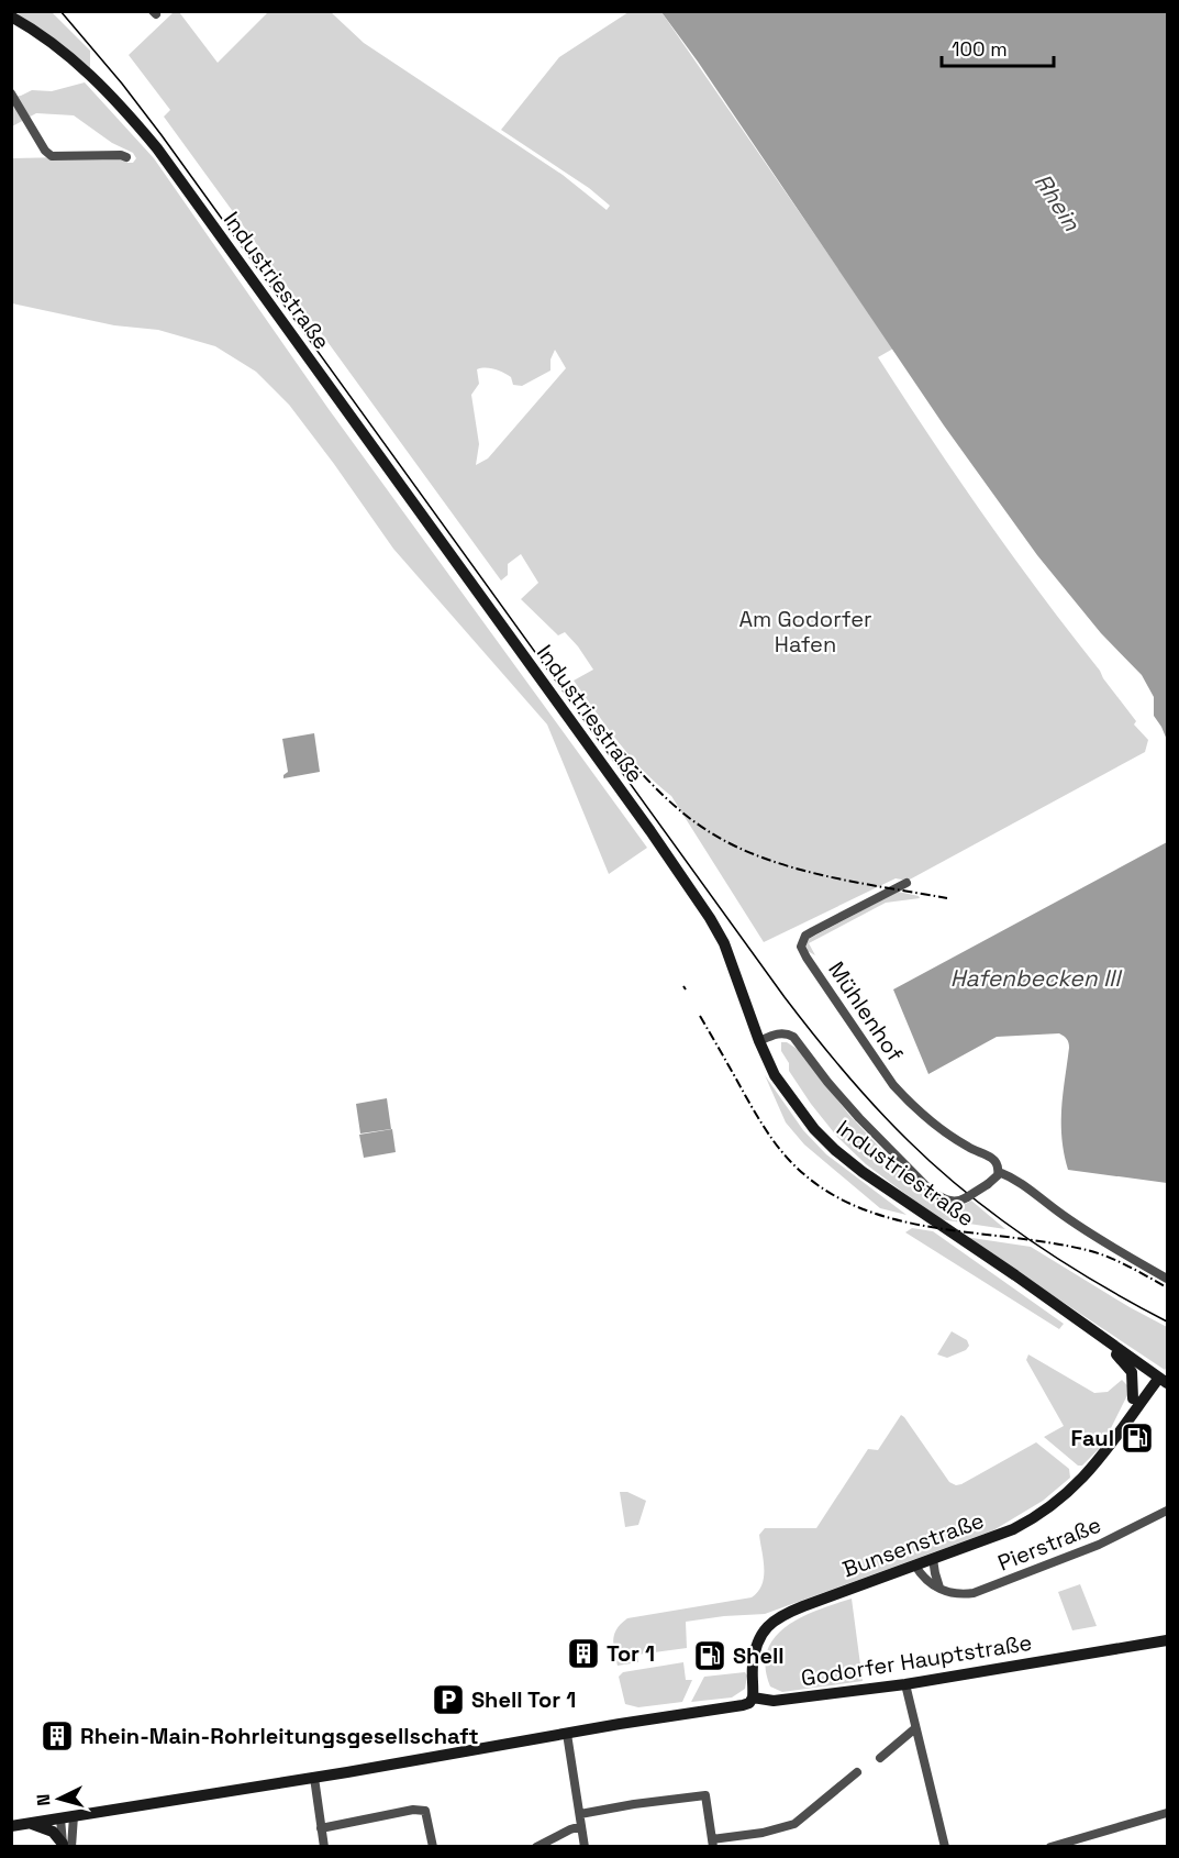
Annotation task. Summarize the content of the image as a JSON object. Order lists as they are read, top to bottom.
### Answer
{
  "streets": {
    "main road": ["Industriestraße", "Bunsenstraße", "Godorfer Hauptstraße"],
    "street": ["Mühlenhof", "Pierstraße"]
  },
  "crossings": [
    ["Industriestraße", "Bunsenstraße"],
    ["Bunsenstraße", "Godorfer Hauptstraße"]
  ],
  "water": ["Rhein", "Hafenbecken III"],
  "parks": ["Am Godorfer Hafen"],
  "places": {
    "fuel station": ["Faul", "Shell"],
    "building": ["Tor 1", "Rhein-Main-Rohrleitungsgesellschaft"],
    "parking": ["Shell Tor 1"]
  },
  "scale_bar": "100 m",
  "north": "left"
}
